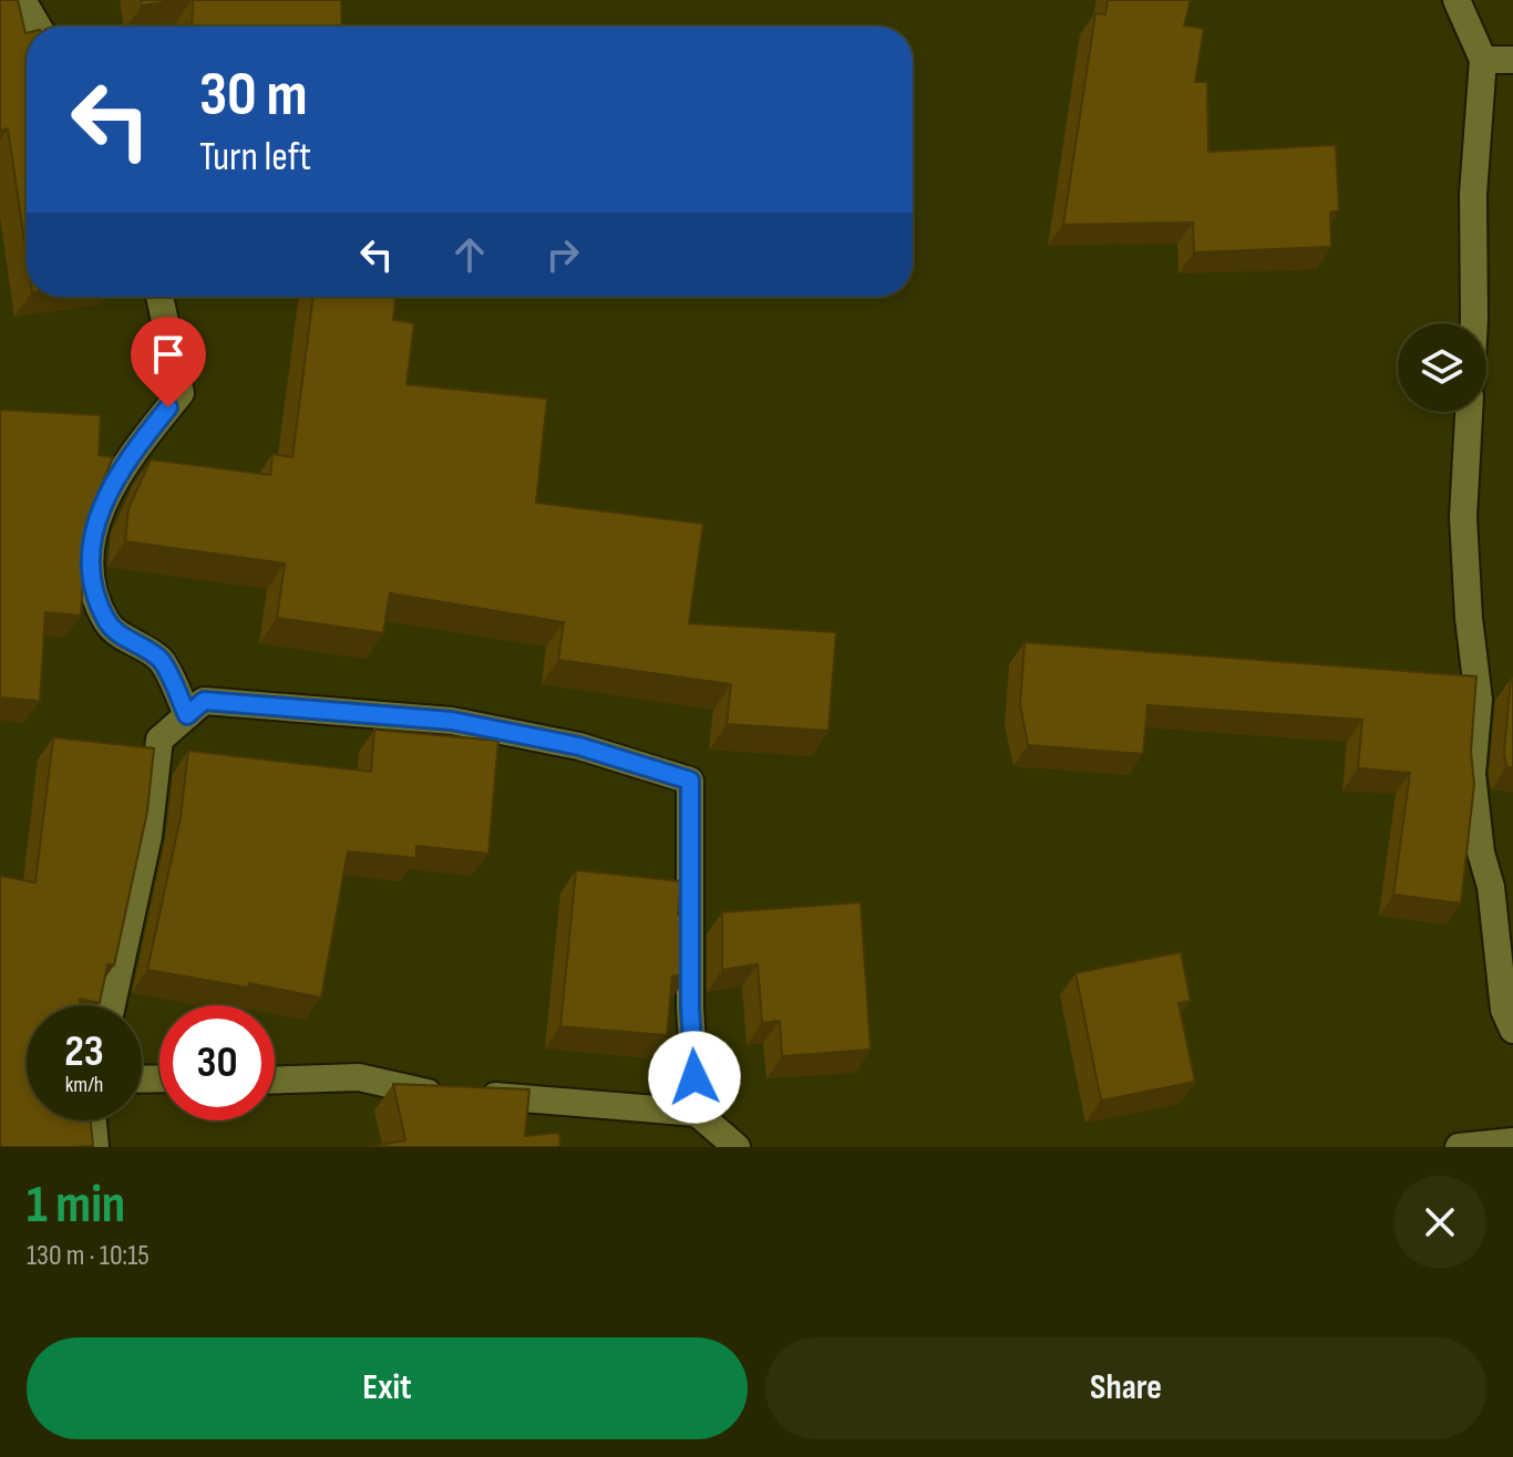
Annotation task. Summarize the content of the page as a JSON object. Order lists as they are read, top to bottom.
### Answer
{
  "page": {
    "turn": ["30 m", "Turn left"],
    "speed": "23 km/h",
    "limit": "30",
    "heading": ["1 min", "130 m · 10:15"],
    "buttons": ["Exit", "Share"]
  }
}
